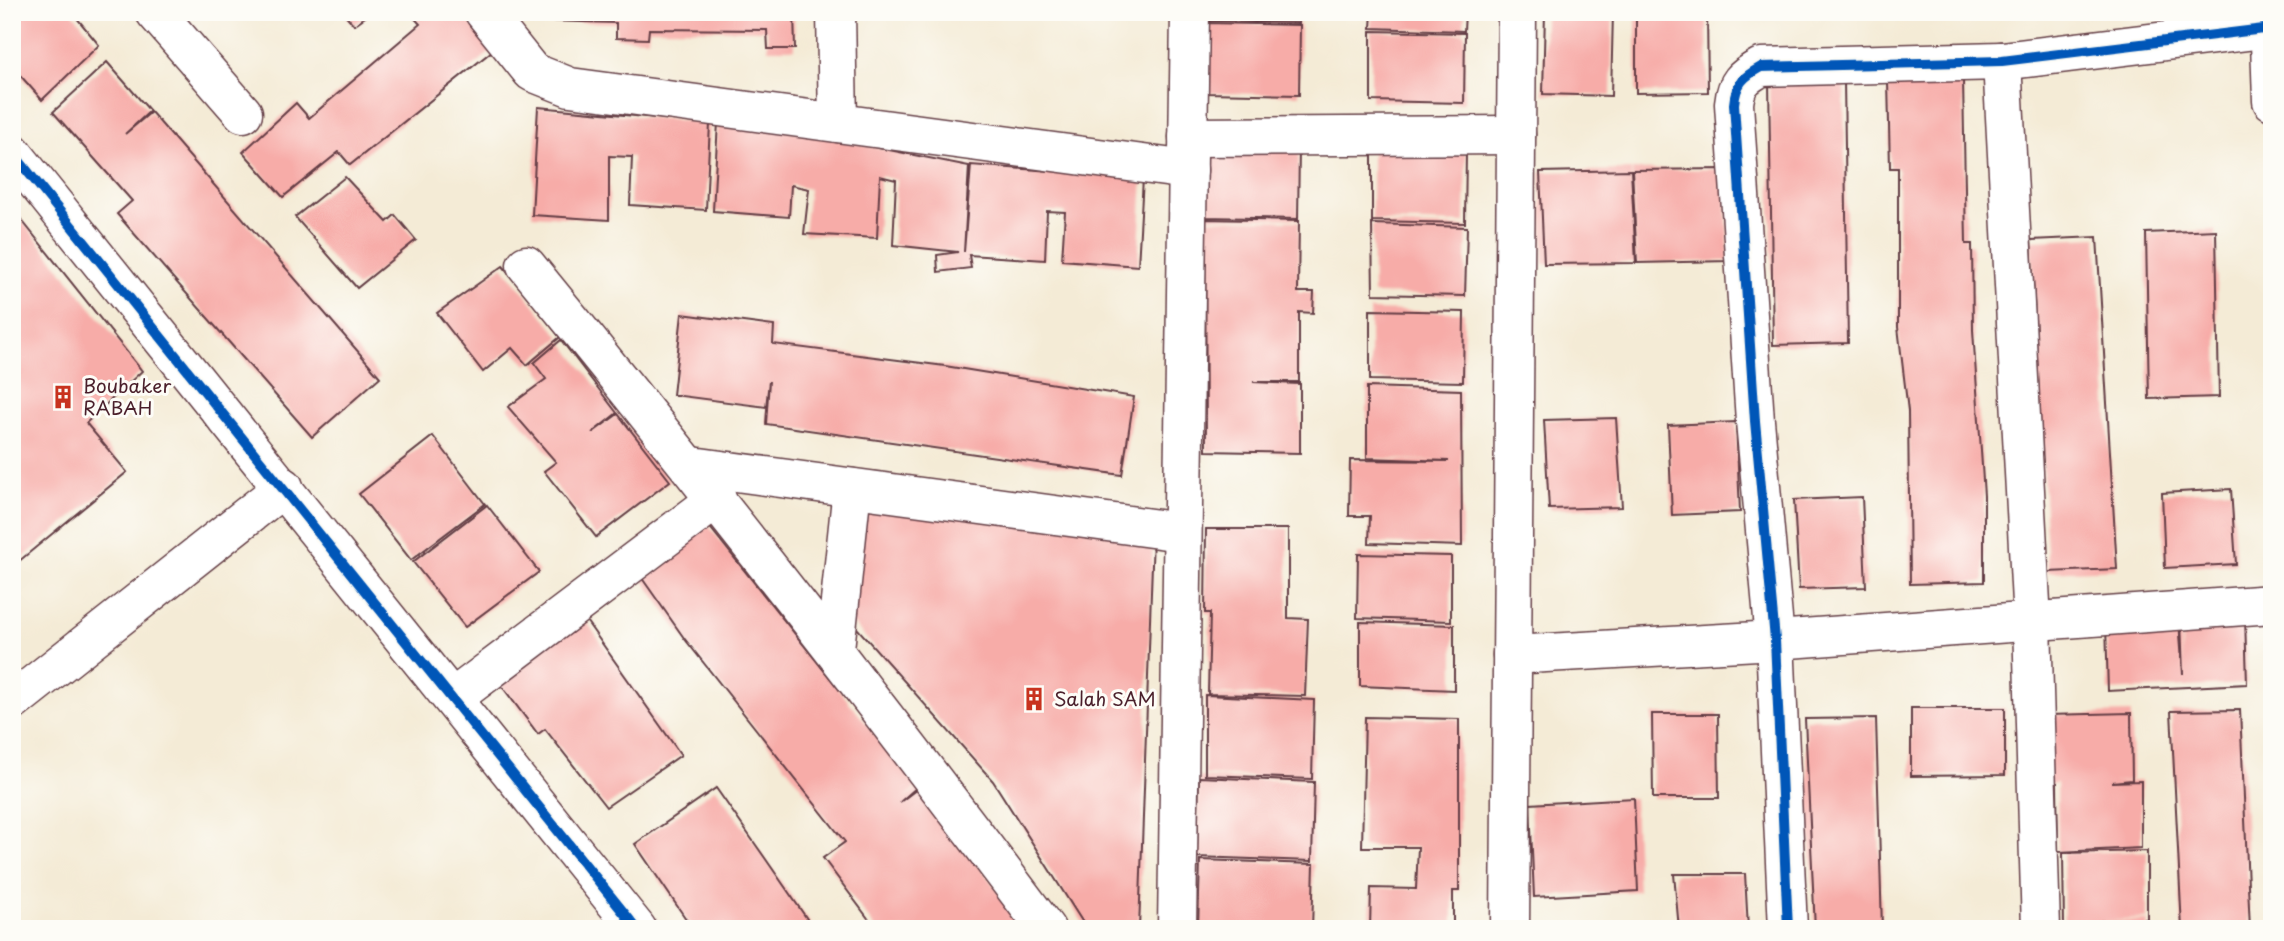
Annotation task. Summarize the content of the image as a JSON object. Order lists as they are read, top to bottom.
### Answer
{
  "places": {
    "building": ["Boubaker RABAH", "Salah SAM"]
  }
}
